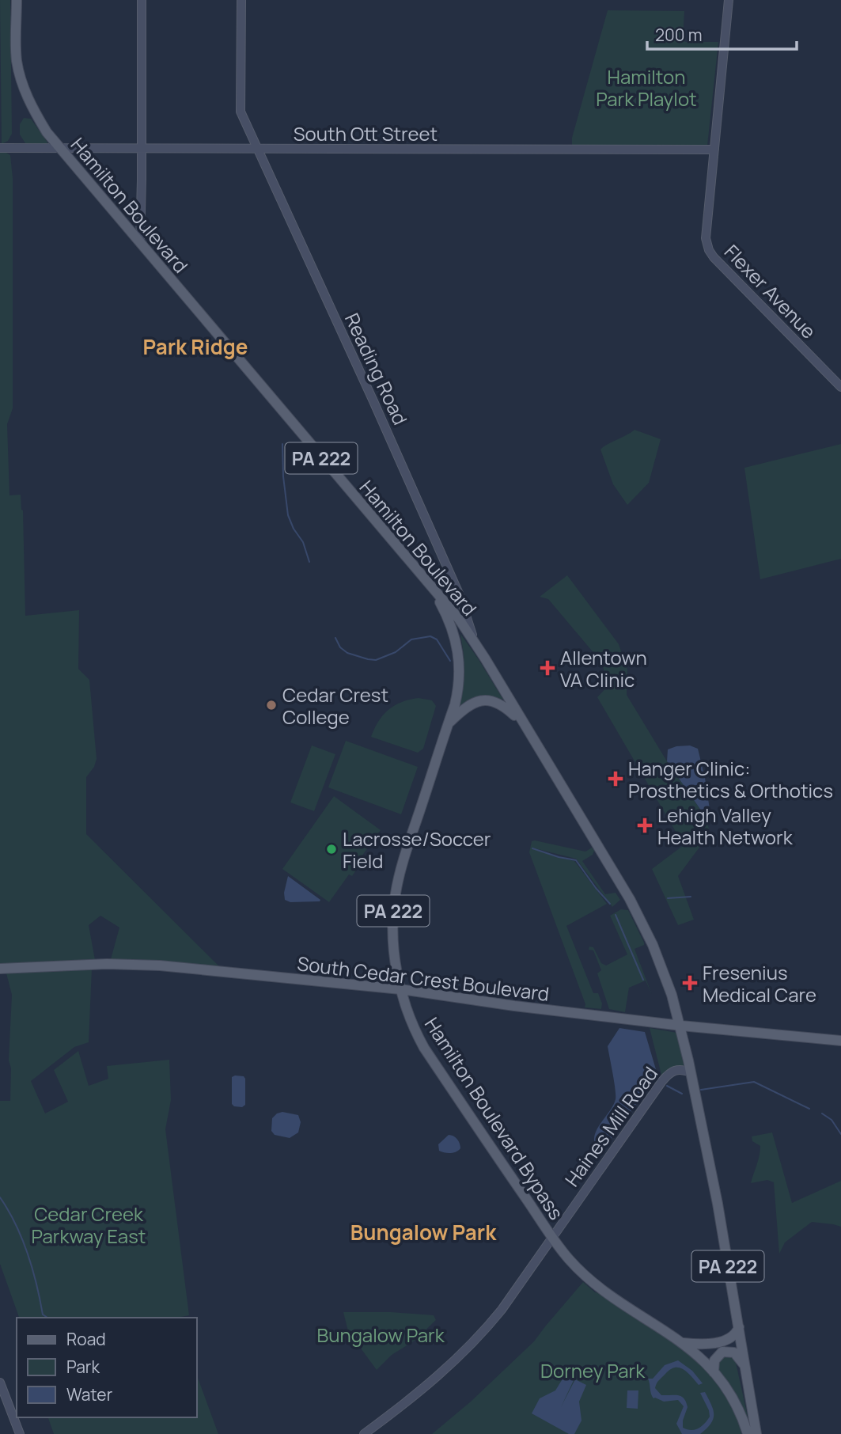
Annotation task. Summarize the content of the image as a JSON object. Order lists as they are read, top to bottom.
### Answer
{
  "streets": {
    "main road": [
      "Hamilton Boulevard",
      "PA 222",
      "South Cedar Crest Boulevard",
      "Hamilton Boulevard Bypass"
    ],
    "street": [
      "South Ott Street",
      "Flexer Avenue",
      "Reading Road",
      "Haines Mill Road"
    ]
  },
  "crossings": [
    ["South Ott Street", "Hamilton Boulevard"],
    ["South Ott Street", "Flexer Avenue"],
    ["South Ott Street", "Reading Road"],
    ["Hamilton Boulevard", "Reading Road"],
    ["Hamilton Boulevard", "PA 222"],
    ["Hamilton Boulevard", "South Cedar Crest Boulevard"],
    ["Hamilton Boulevard", "Hamilton Boulevard Bypass"],
    ["Hamilton Boulevard", "Haines Mill Road"],
    ["PA 222", "Hamilton Boulevard Bypass"],
    ["South Cedar Crest Boulevard", "Hamilton Boulevard Bypass"],
    ["Hamilton Boulevard Bypass", "Haines Mill Road"]
  ],
  "districts": ["Park Ridge", "Bungalow Park"],
  "parks": [
    "Hamilton Park Playlot",
    "Cedar Creek Parkway East",
    "Bungalow Park",
    "Dorney Park"
  ],
  "places": {
    "health": [
      "Allentown VA Clinic",
      "Hanger Clinic: Prosthetics & Orthotics",
      "Lehigh Valley Health Network",
      "Fresenius Medical Care"
    ],
    "other": ["Cedar Crest College", "Lacrosse/Soccer Field"]
  },
  "legend": ["Road", "Park", "Water"],
  "scale_bar": "200 m"
}
